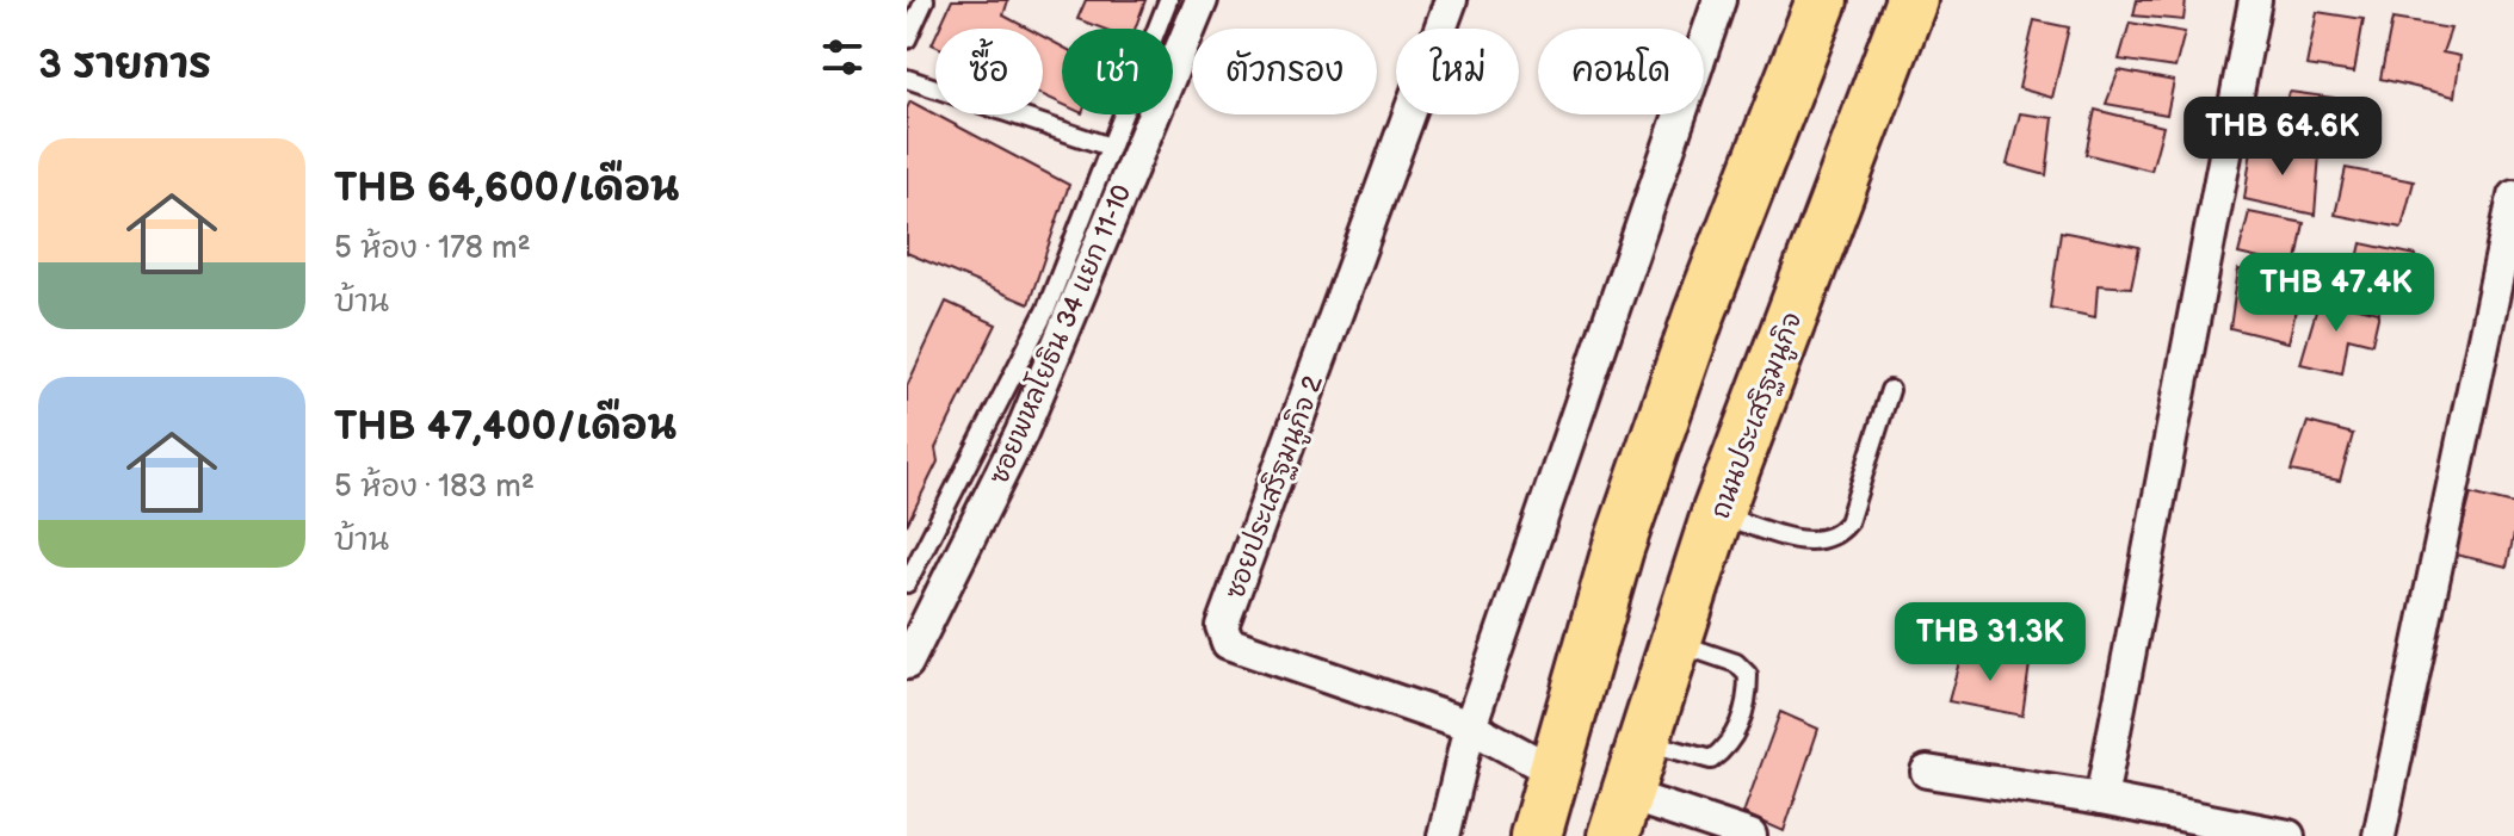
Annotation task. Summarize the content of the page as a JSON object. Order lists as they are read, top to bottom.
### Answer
{
  "streets": {
    "main road": ["ถนนประเสริฐมนูกิจ"],
    "street": ["ซอยพหลโยธิน 34 แยก 11-10", "ซอยประเสริฐมนูกิจ 2"]
  },
  "page": {
    "heading": "3 รายการ",
    "chip": [
      "ซื้อ",
      "เช่า",
      "ตัวกรอง",
      "ใหม่",
      "คอนโด"
    ],
    "price": ["THB 64.6K", "THB 47.4K", "THB 31.3K"],
    "list": [
      {
        "name": "THB 64,600/เดือน",
        "note": "5 ห้อง · 178 m² · บ้าน"
      },
      {
        "name": "THB 47,400/เดือน",
        "note": "5 ห้อง · 183 m² · บ้าน"
      }
    ]
  }
}
